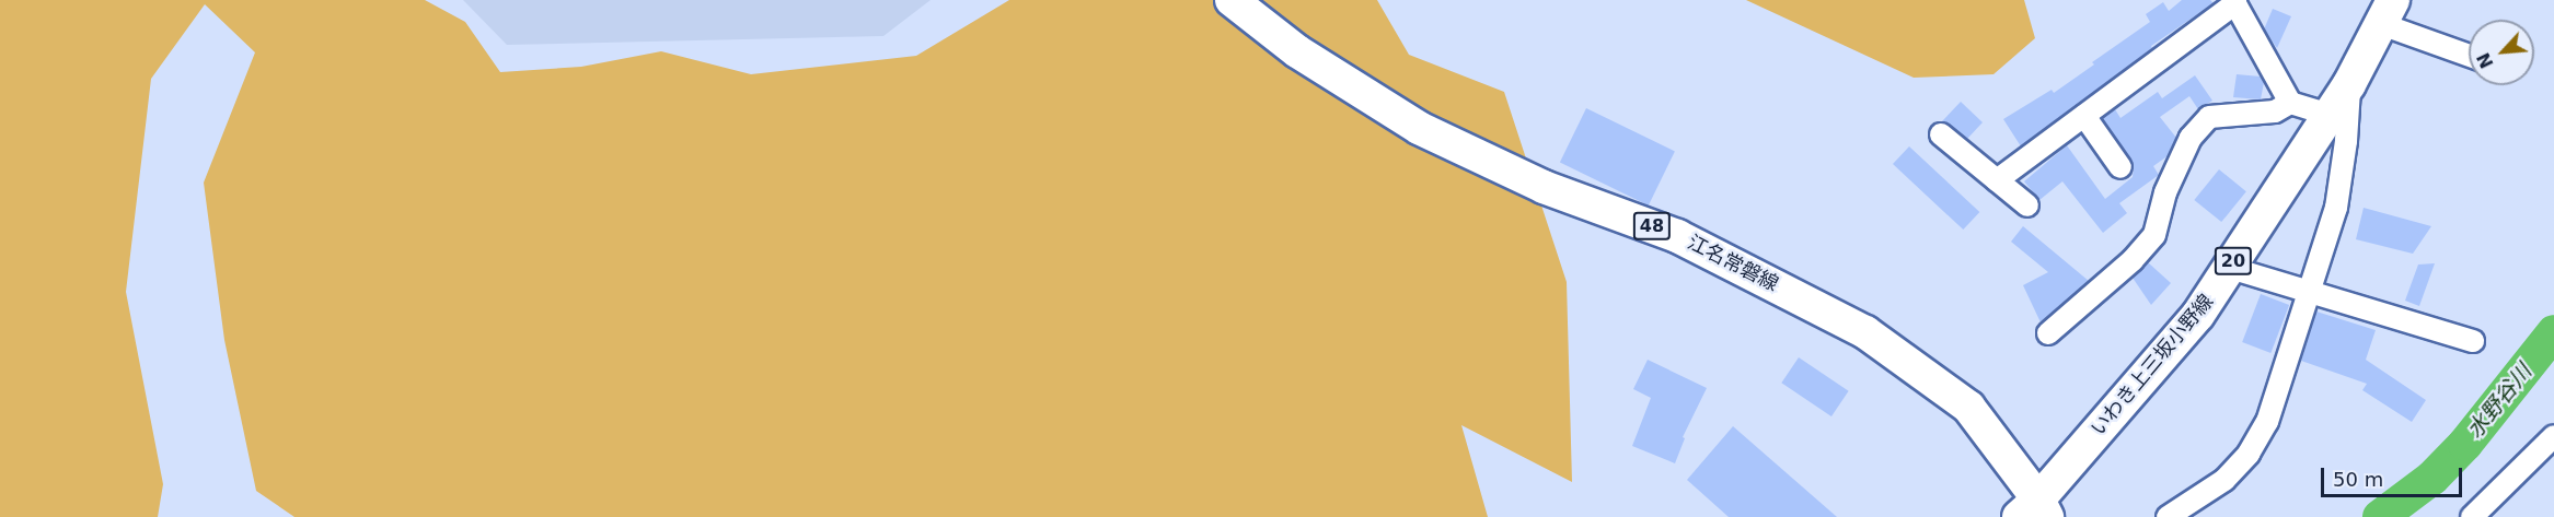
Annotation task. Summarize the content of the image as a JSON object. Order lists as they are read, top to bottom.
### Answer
{
  "streets": {
    "main road": [
      "48",
      "20",
      "江名常磐線",
      "いわき上三坂小野線"
    ]
  },
  "crossings": [
    ["江名常磐線", "いわき上三坂小野線"]
  ],
  "water": ["水野谷川"],
  "scale_bar": "50 m",
  "north": "bottom left"
}
